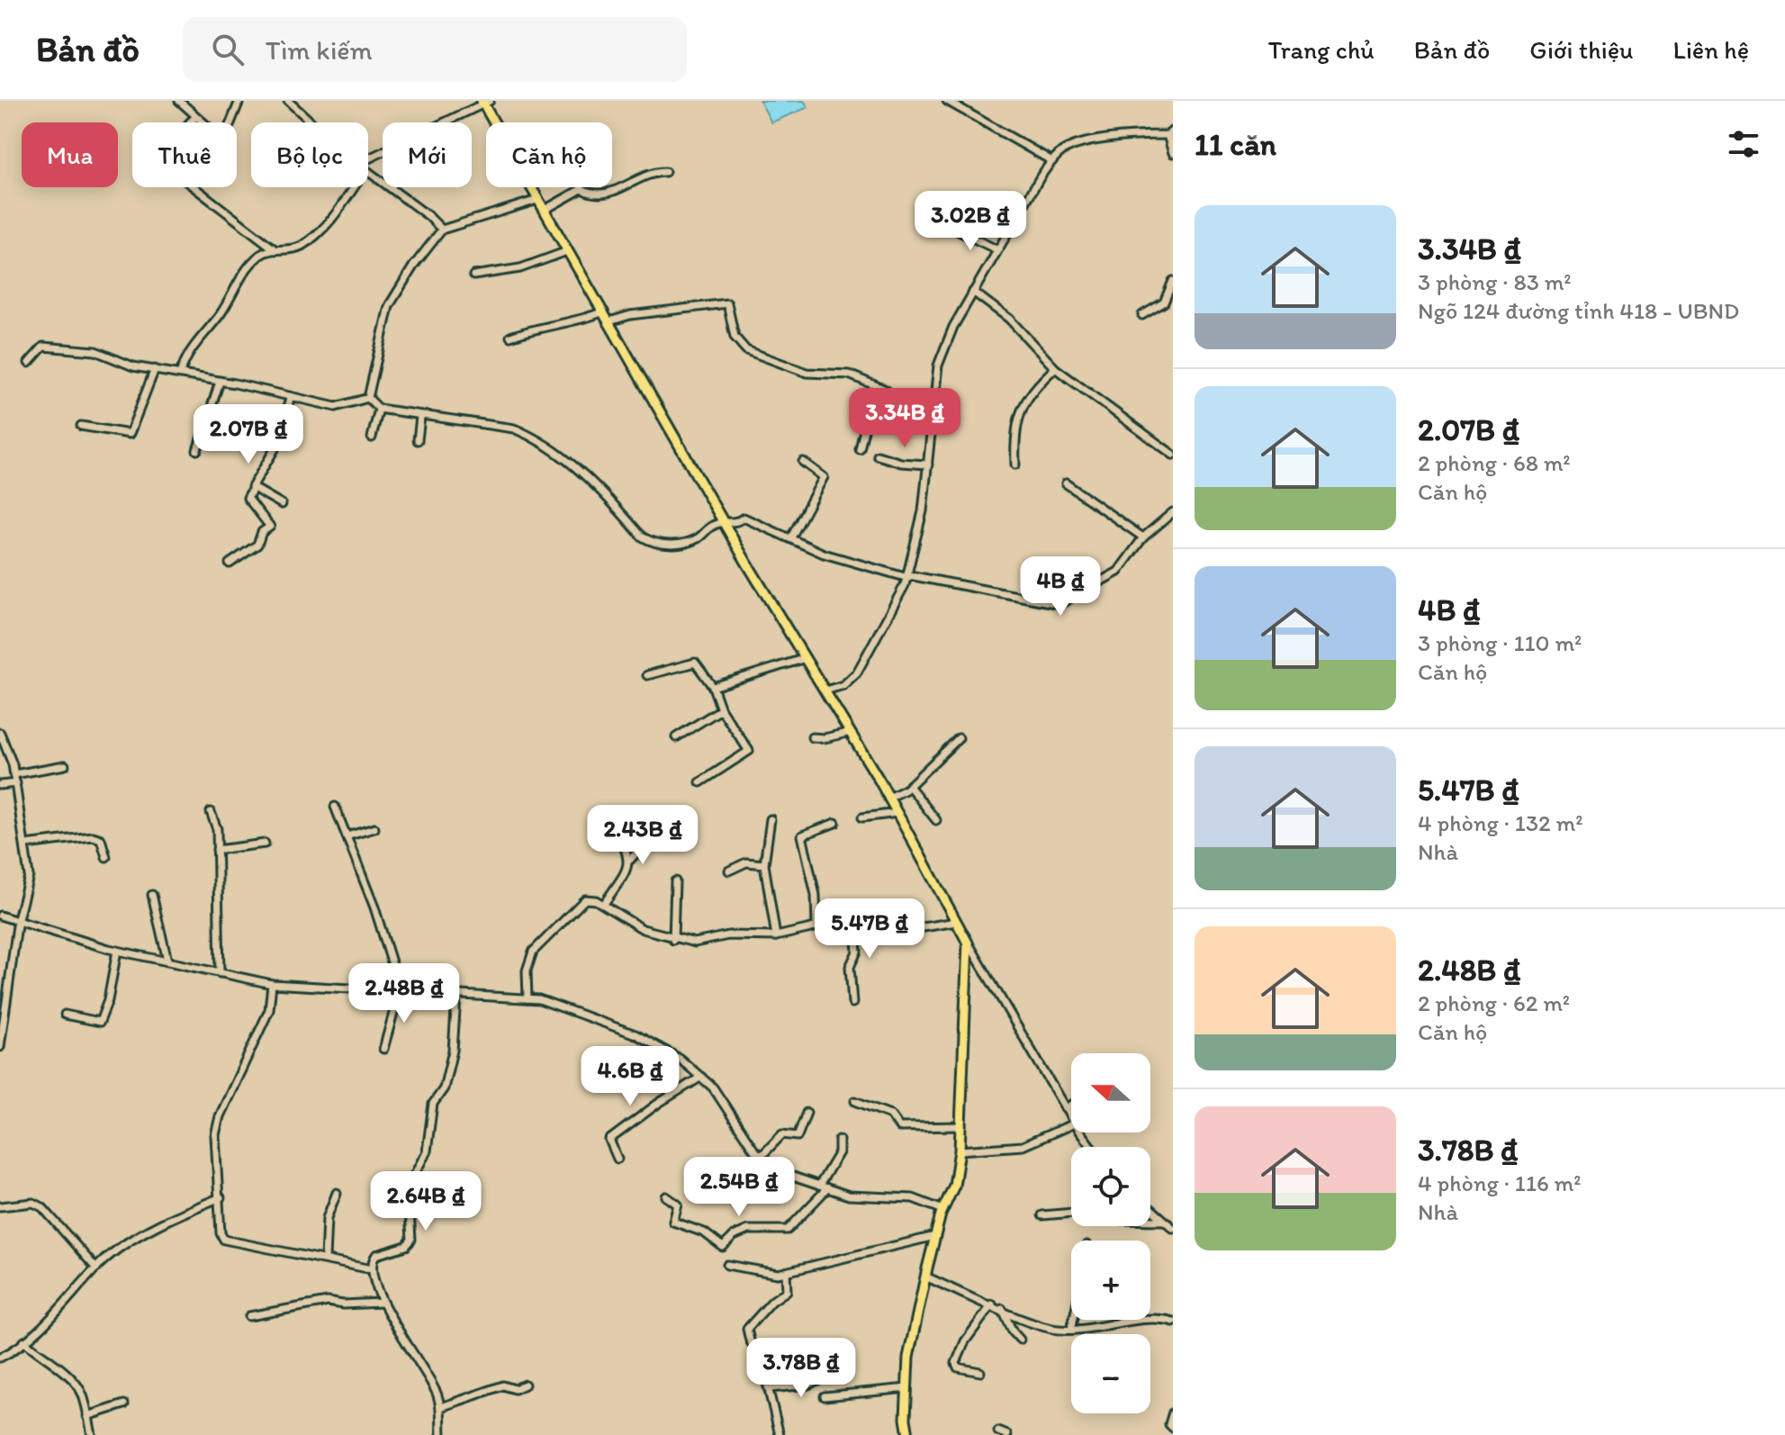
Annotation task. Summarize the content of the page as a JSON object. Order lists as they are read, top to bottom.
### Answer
{
  "north": "left",
  "page": {
    "header": "Bản đồ",
    "search": "Tìm kiếm",
    "nav": [
      "Trang chủ",
      "Bản đồ",
      "Giới thiệu",
      "Liên hệ"
    ],
    "heading": "11 căn",
    "chip": [
      "Mua",
      "Thuê",
      "Bộ lọc",
      "Mới",
      "Căn hộ"
    ],
    "list": [
      {
        "name": "3.34B ₫",
        "note": "3 phòng · 83 m² · Ngõ 124 đường tỉnh 418 - UBND"
      },
      {
        "name": "2.07B ₫",
        "note": "2 phòng · 68 m² · Căn hộ"
      },
      {
        "name": "4B ₫",
        "note": "3 phòng · 110 m² · Căn hộ"
      },
      {
        "name": "5.47B ₫",
        "note": "4 phòng · 132 m² · Nhà"
      },
      {
        "name": "2.48B ₫",
        "note": "2 phòng · 62 m² · Căn hộ"
      },
      {
        "name": "3.78B ₫",
        "note": "4 phòng · 116 m² · Nhà"
      }
    ],
    "price": [
      "3.02B ₫",
      "3.34B ₫",
      "2.07B ₫",
      "4B ₫",
      "2.43B ₫",
      "5.47B ₫",
      "2.48B ₫",
      "4.6B ₫",
      "2.54B ₫",
      "2.64B ₫",
      "3.78B ₫"
    ],
    "map_buttons": ["+", "−"]
  }
}
